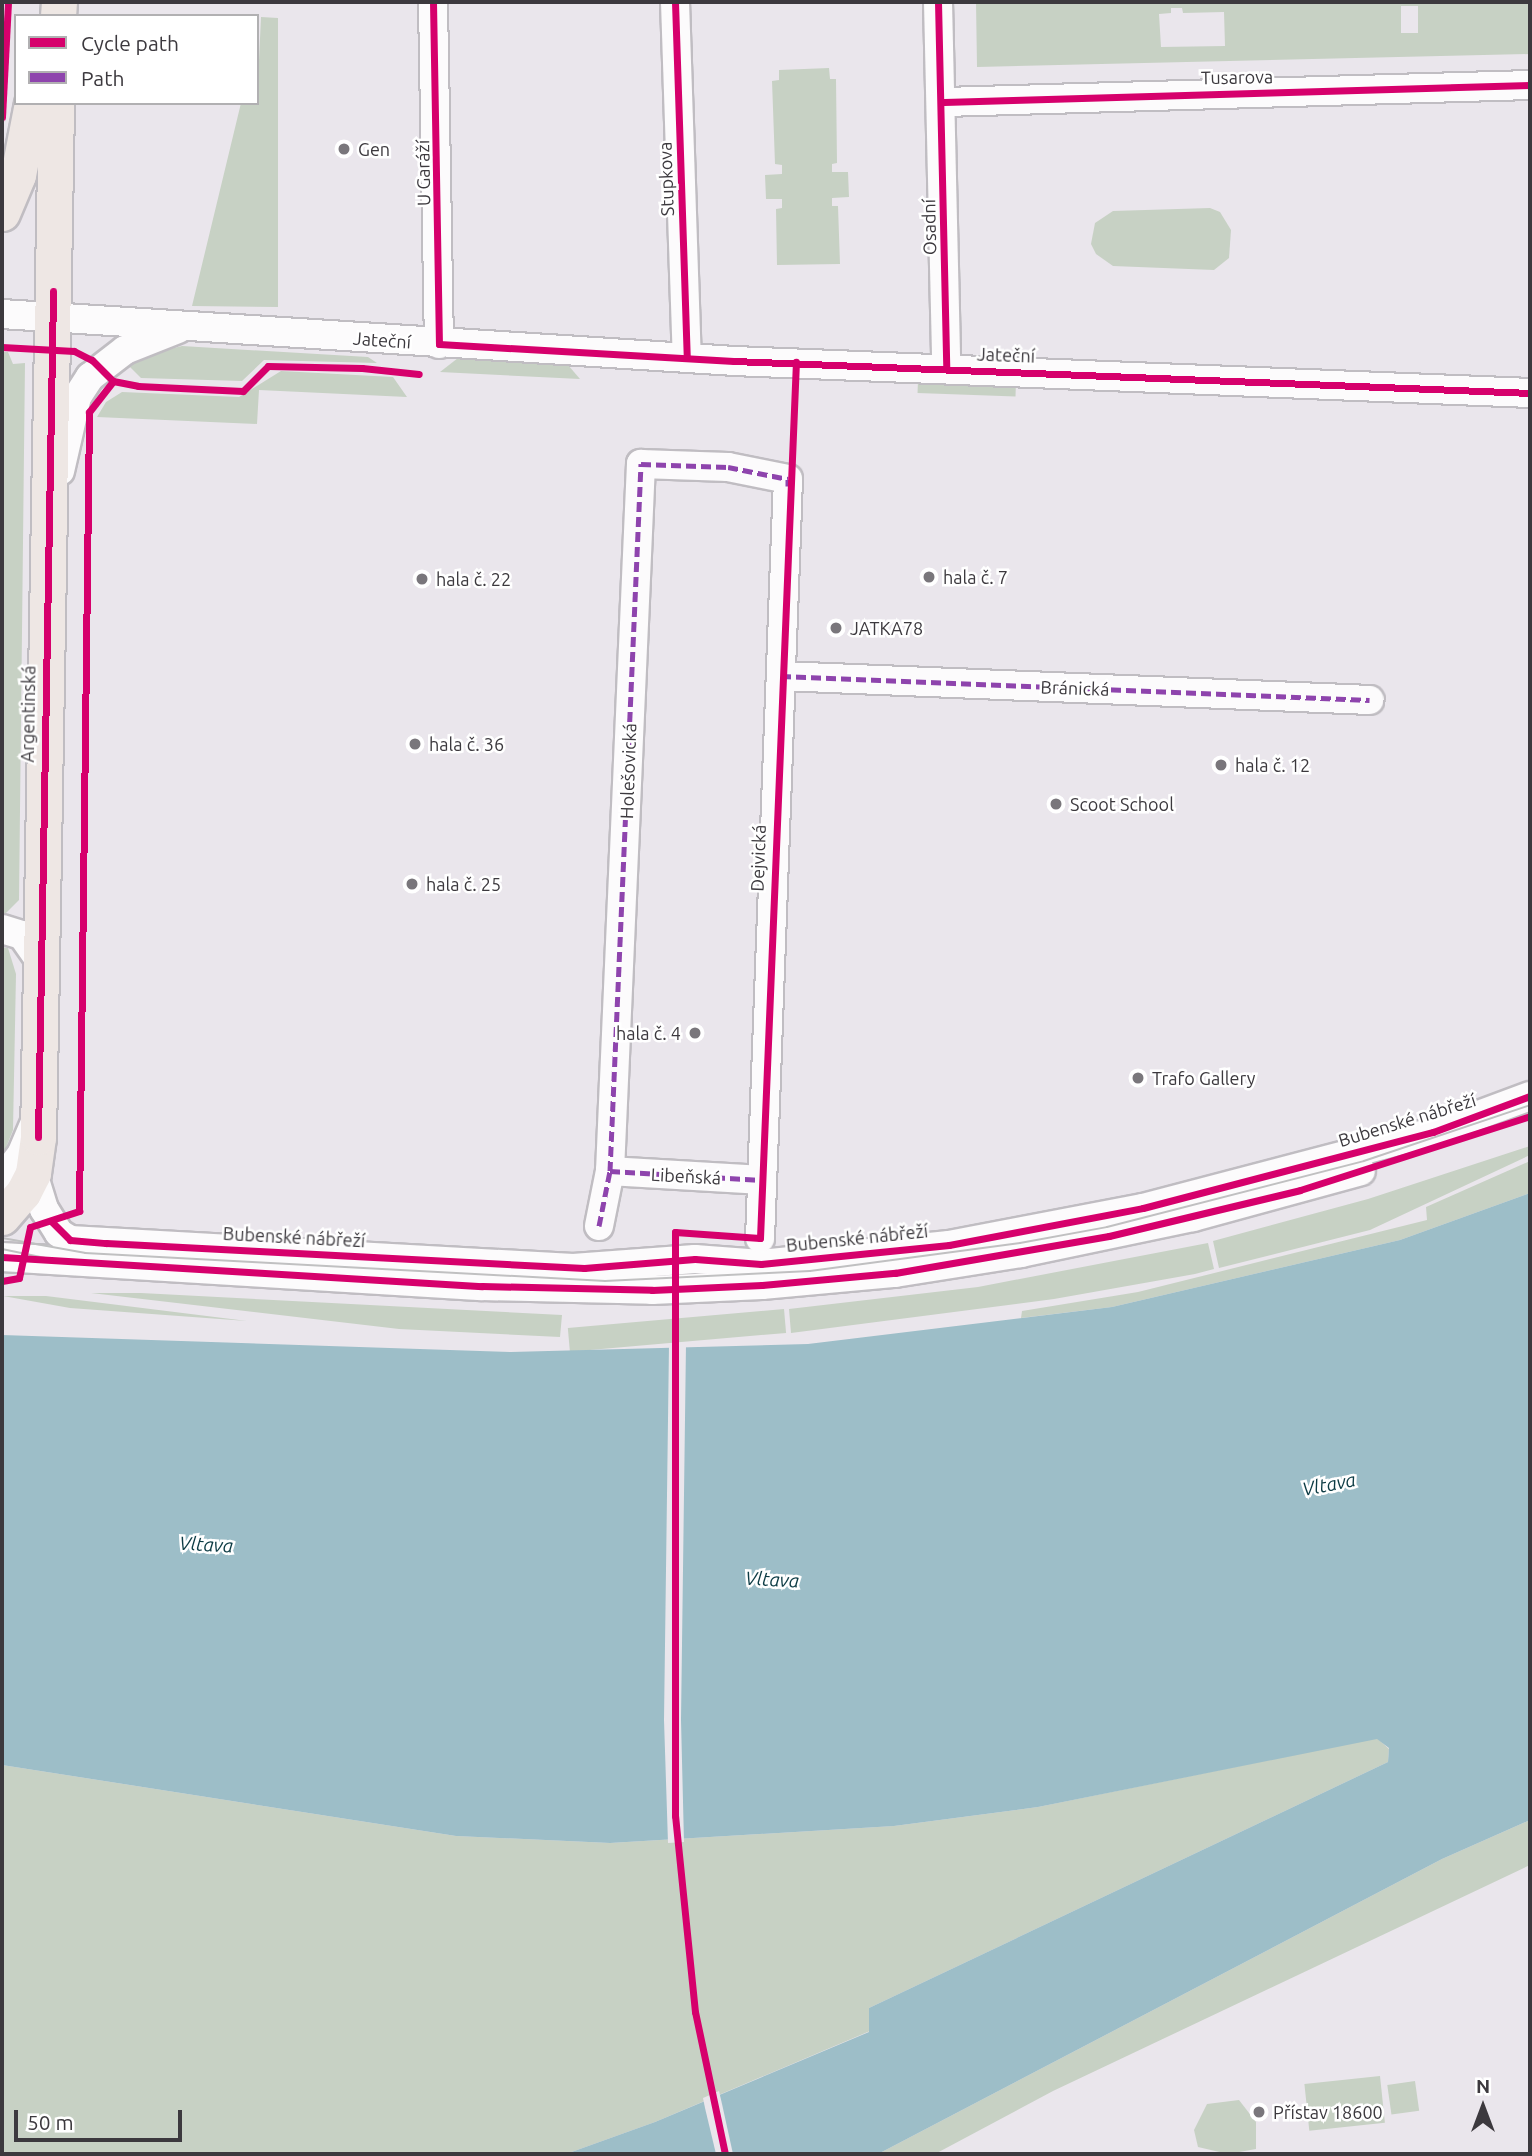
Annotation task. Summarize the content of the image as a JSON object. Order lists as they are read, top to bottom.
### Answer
{
  "streets": {
    "main road": ["Argentinská"],
    "street": [
      "Tusarova",
      "U Garáží",
      "Stupkova",
      "Osadní",
      "Jateční",
      "Bránická",
      "Holešovická",
      "Dejvická",
      "Bubenské nábřeží",
      "Libeňská"
    ]
  },
  "crossings": [
    ["Tusarova", "Osadní"],
    ["U Garáží", "Jateční"],
    ["Stupkova", "Jateční"],
    ["Osadní", "Jateční"],
    ["Jateční", "Argentinská"],
    ["Bránická", "Dejvická"],
    ["Argentinská", "Bubenské nábřeží"],
    ["Holešovická", "Dejvická"],
    ["Holešovická", "Libeňská"],
    ["Dejvická", "Libeňská"]
  ],
  "water": ["Vltava"],
  "places": [
    "Gen",
    "hala č. 7",
    "hala č. 22",
    "JATKA78",
    "hala č. 36",
    "hala č. 12",
    "Scoot School",
    "hala č. 25",
    "hala č. 4",
    "Trafo Gallery",
    "Přístav 18600"
  ],
  "legend": ["Cycle path", "Path"],
  "scale_bar": "50 m",
  "north": "top"
}
